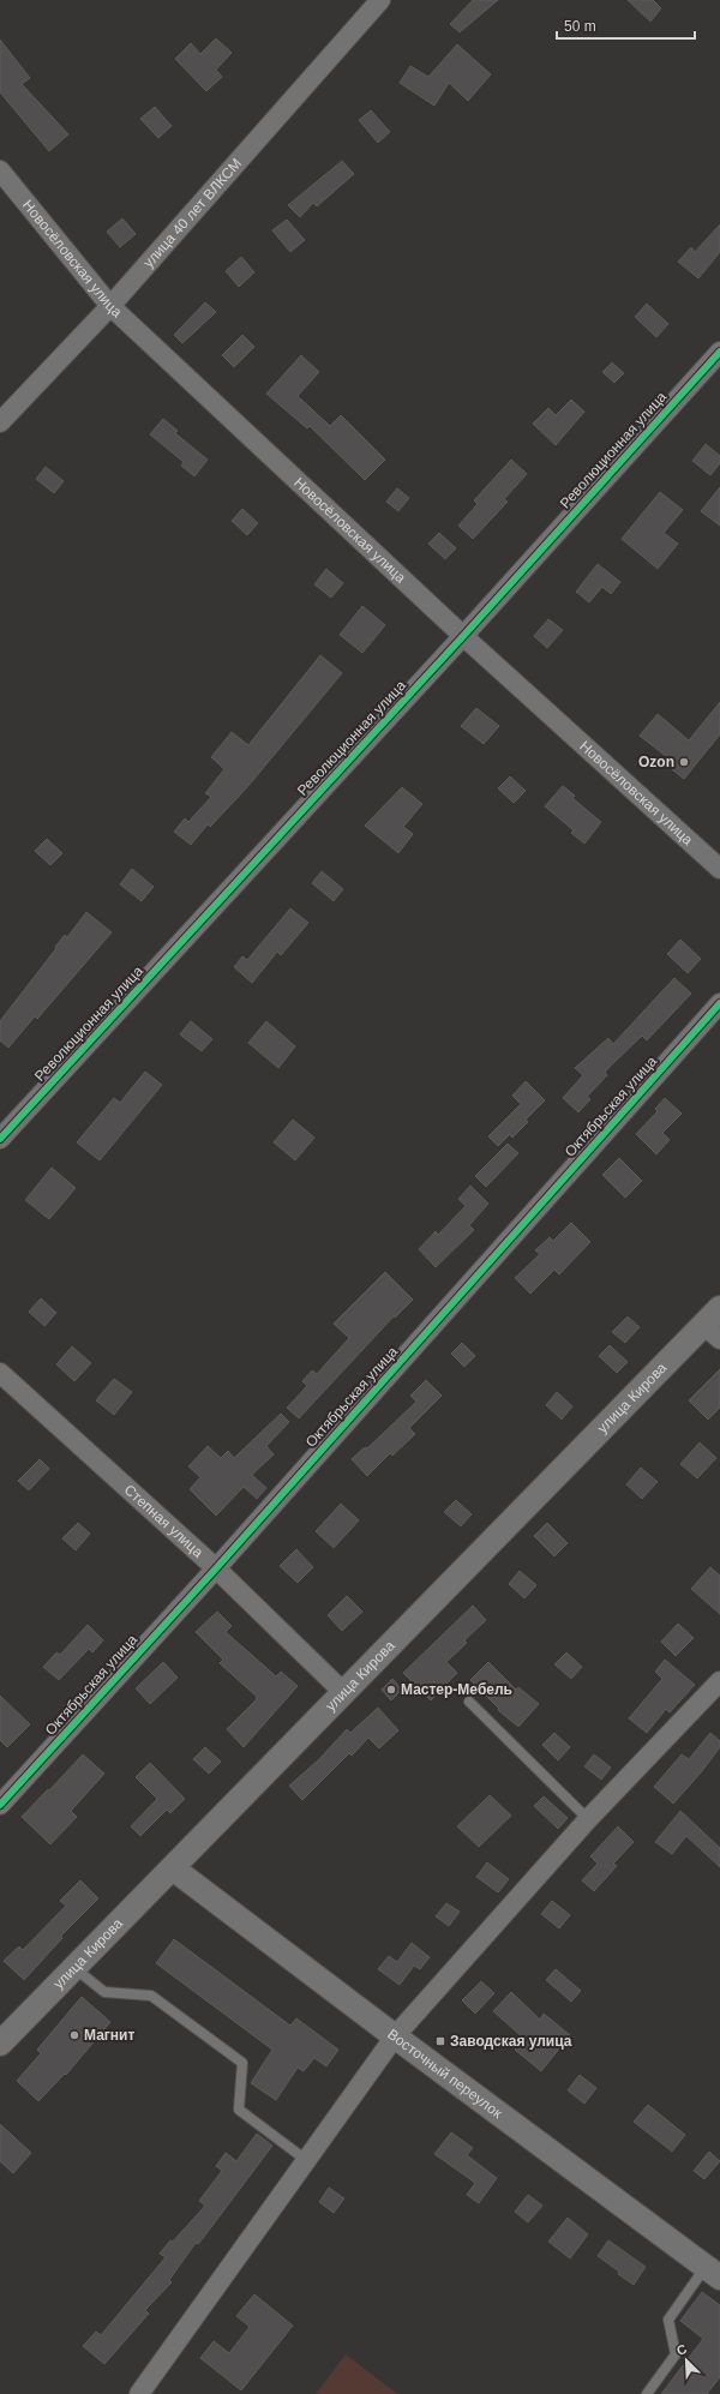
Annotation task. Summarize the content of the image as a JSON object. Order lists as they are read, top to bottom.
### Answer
{
  "streets": {
    "street": [
      "улица 40 лет ВЛКСМ",
      "Новосёловская улица",
      "Революционная улица",
      "Октябрьская улица",
      "улица Кирова",
      "Степная улица",
      "Восточный переулок"
    ]
  },
  "crossings": [
    ["улица 40 лет ВЛКСМ", "Новосёловская улица"],
    ["Новосёловская улица", "Революционная улица"],
    ["Октябрьская улица", "Степная улица"],
    ["улица Кирова", "Степная улица"],
    ["улица Кирова", "Восточный переулок"]
  ],
  "places": {
    "other": ["Ozon", "Мастер-Мебель", "Магнит"],
    "transit": ["Заводская улица"]
  },
  "scale_bar": "50 m",
  "north": "top left"
}
